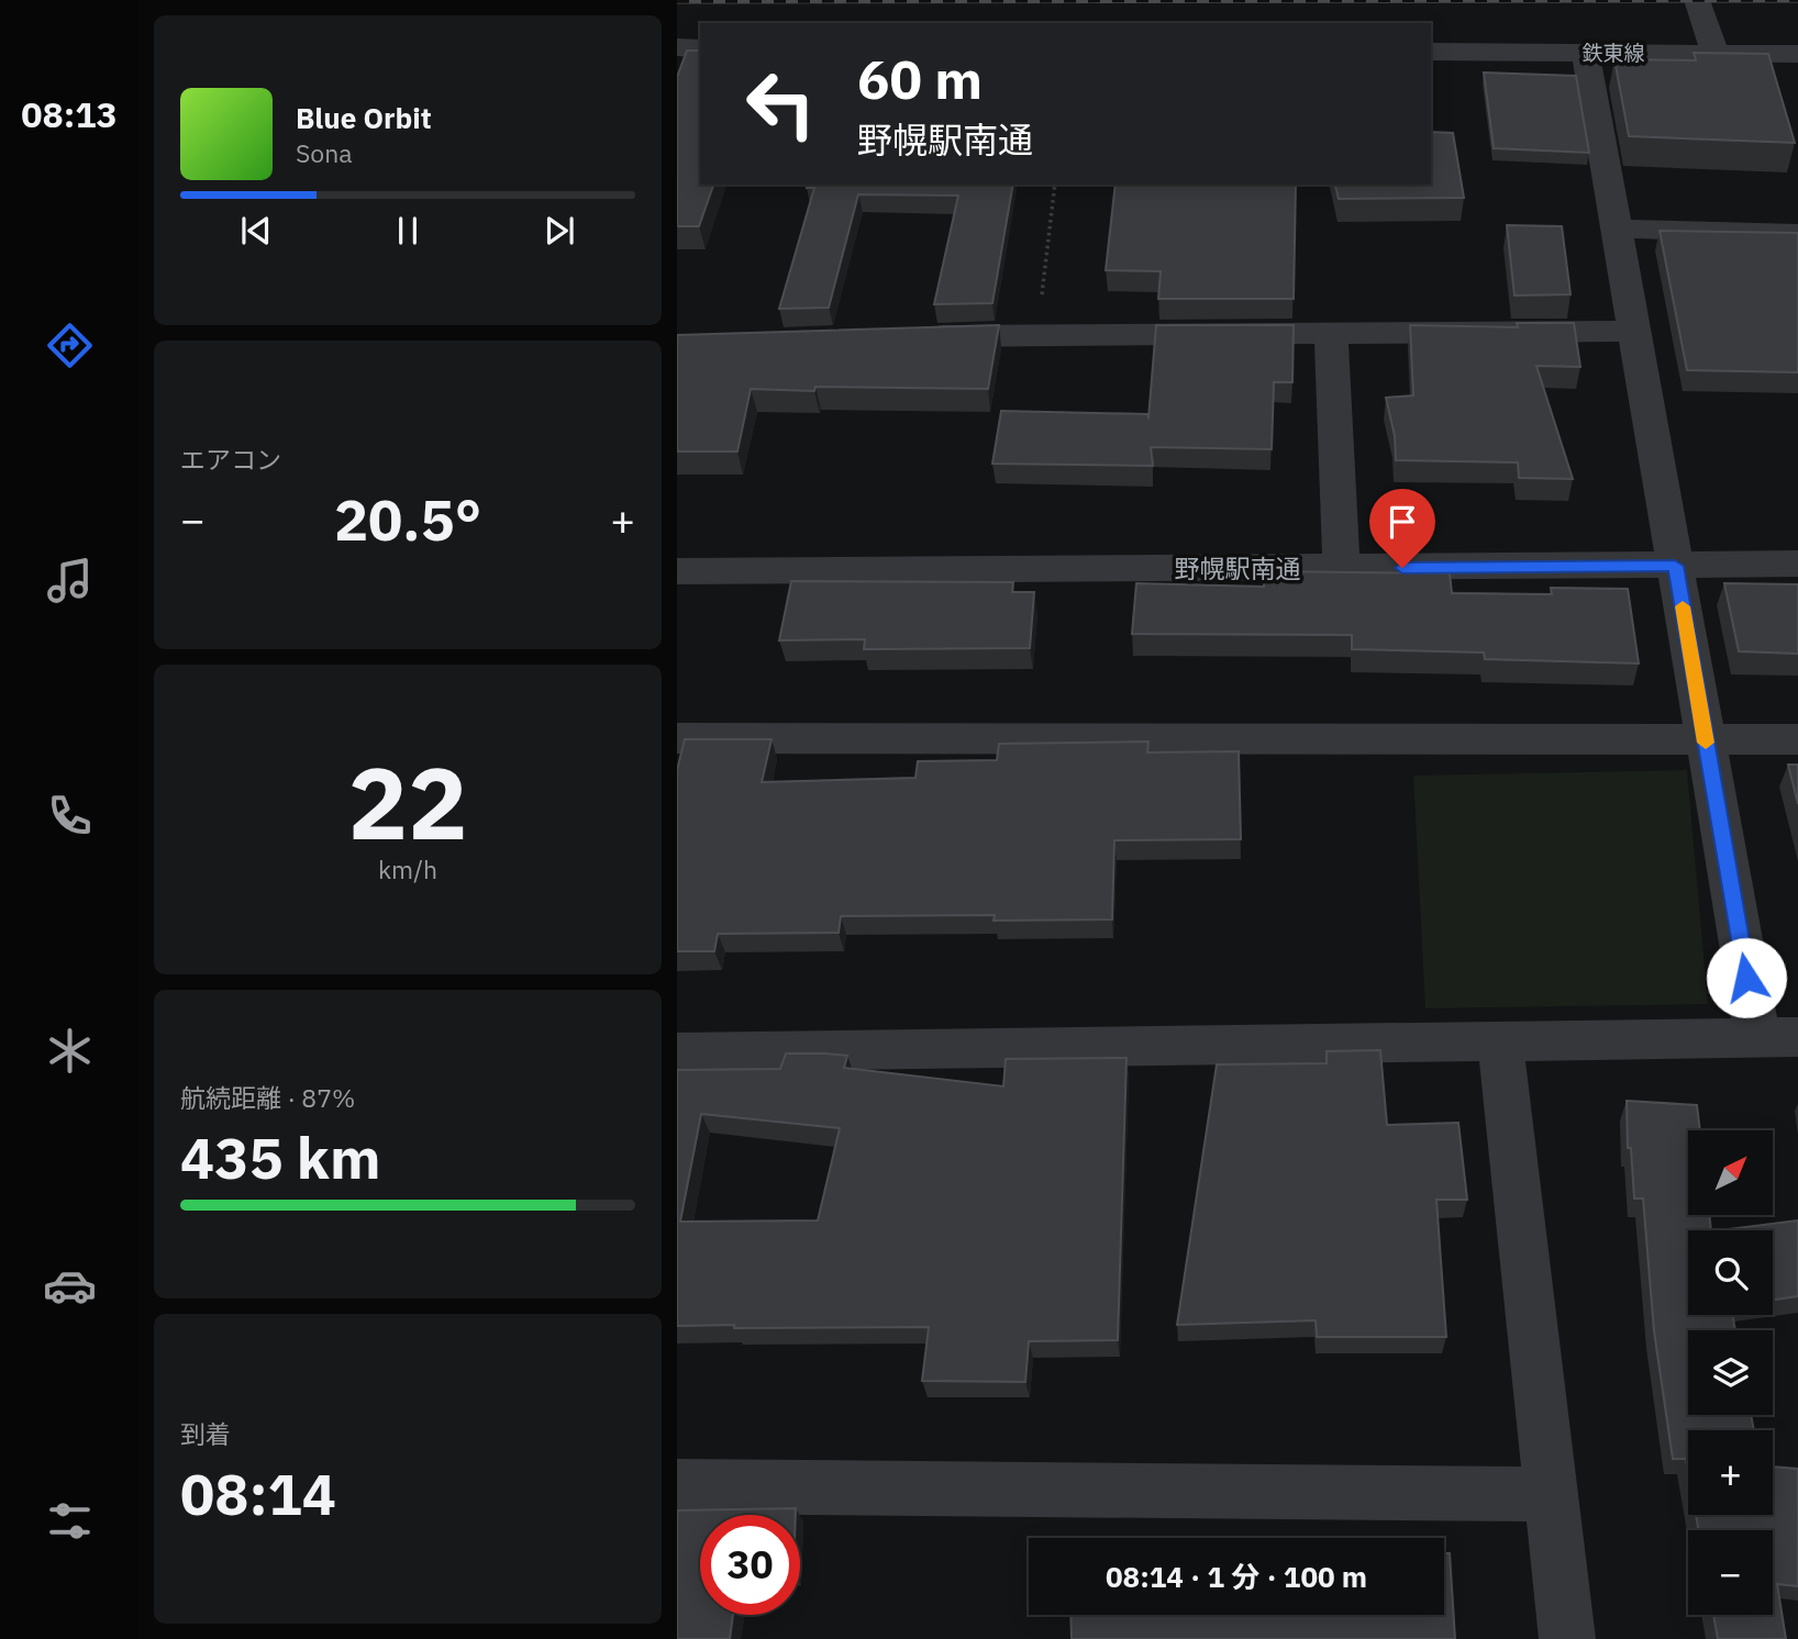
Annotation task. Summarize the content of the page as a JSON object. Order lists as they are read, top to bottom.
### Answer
{
  "streets": {
    "street": ["鉄東線", "野幌駅南通"]
  },
  "north": "top right",
  "page": {
    "tabs": "08:13",
    "turn": ["60 m", "野幌駅南通"],
    "song": ["Blue Orbit", "Sona"],
    "tile": [
      "エアコン",
      ["22", "km/h"],
      ["航続距離 · 87%", "435 km"],
      ["到着", "08:14"]
    ],
    "heat": ["−", "20.5°", "+"],
    "map_buttons": ["+", "−"],
    "limit": "30",
    "trip": "08:14 · 1 分 · 100 m"
  }
}
